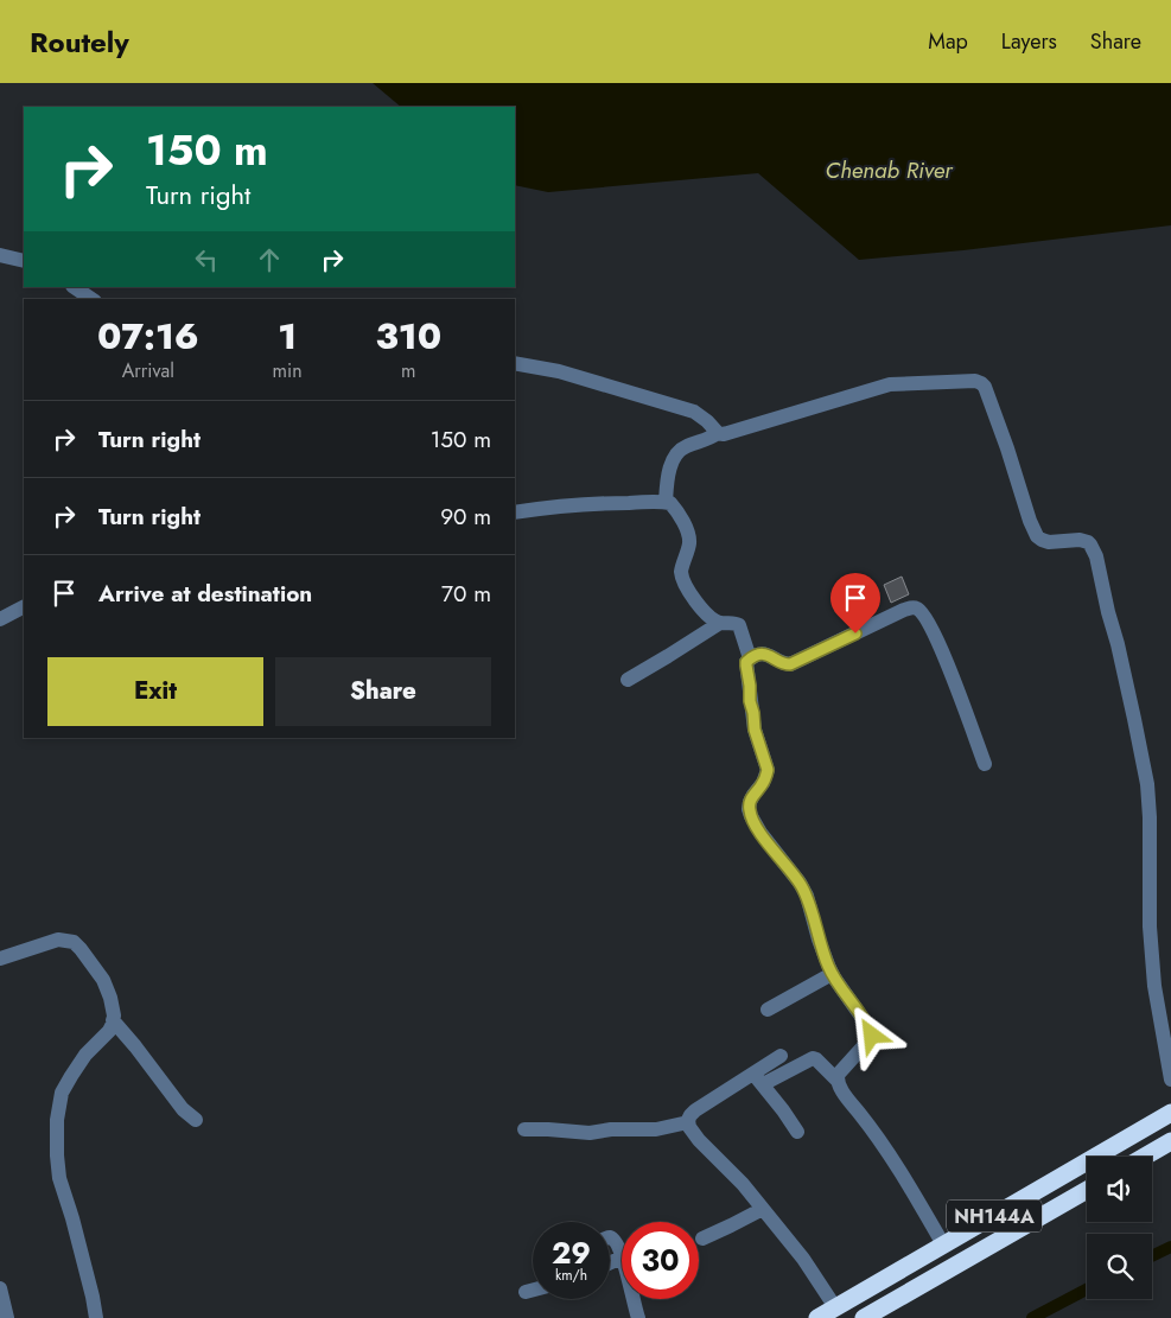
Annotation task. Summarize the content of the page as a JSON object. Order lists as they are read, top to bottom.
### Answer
{
  "streets": {
    "highway": ["NH144A"]
  },
  "water": ["Chenab River"],
  "page": {
    "header": "Routely",
    "nav": ["Map", "Layers", "Share"],
    "turn": ["150 m", "Turn right"],
    "eta": [
      "07:16",
      "Arrival",
      "1",
      "min",
      "310",
      "m"
    ],
    "list": [
      {
        "name": "Turn right",
        "value": "150 m"
      },
      {
        "name": "Turn right",
        "value": "90 m"
      },
      {
        "name": "Arrive at destination",
        "value": "70 m"
      }
    ],
    "buttons": ["Exit", "Share"],
    "speed": "29 km/h",
    "limit": "30"
  }
}
